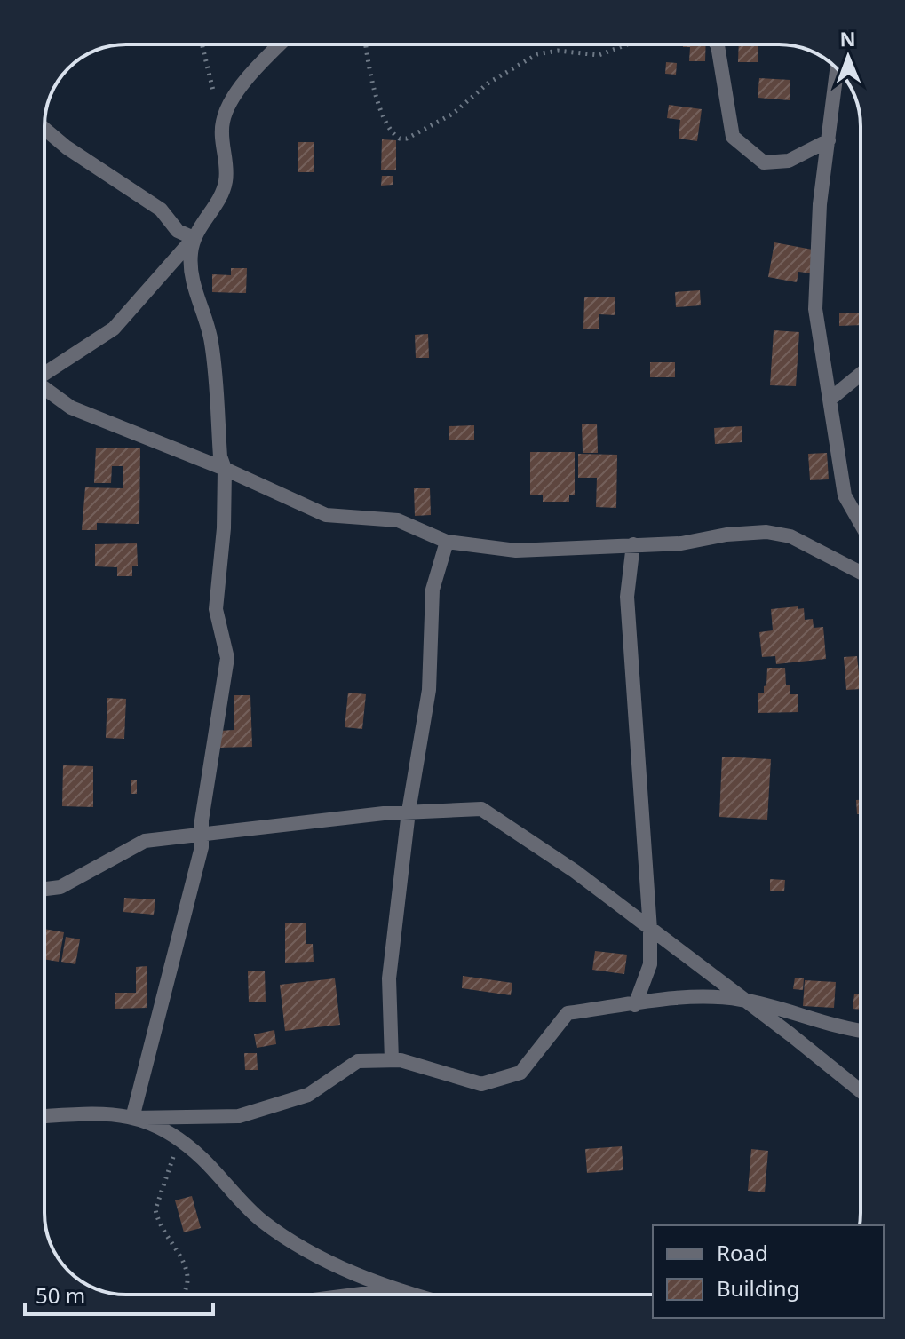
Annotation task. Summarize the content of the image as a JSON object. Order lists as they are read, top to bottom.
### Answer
{
  "legend": ["Road", "Building"],
  "scale_bar": "50 m",
  "north": "top"
}
